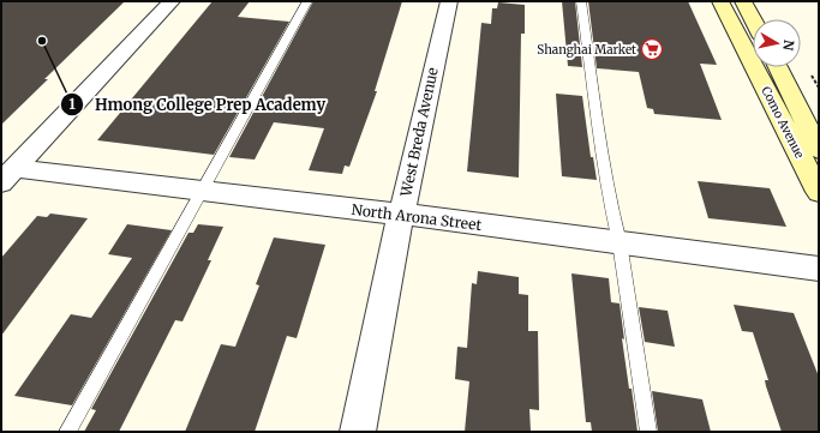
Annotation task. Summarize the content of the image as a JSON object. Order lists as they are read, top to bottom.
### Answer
{
  "streets": {
    "main road": ["Como Avenue"],
    "street": ["West Breda Avenue", "North Arona Street"]
  },
  "crossings": [
    ["West Breda Avenue", "North Arona Street"]
  ],
  "places": {
    "other": ["Hmong College Prep Academy"],
    "supermarket": ["Shanghai Market"]
  },
  "north": "right"
}
